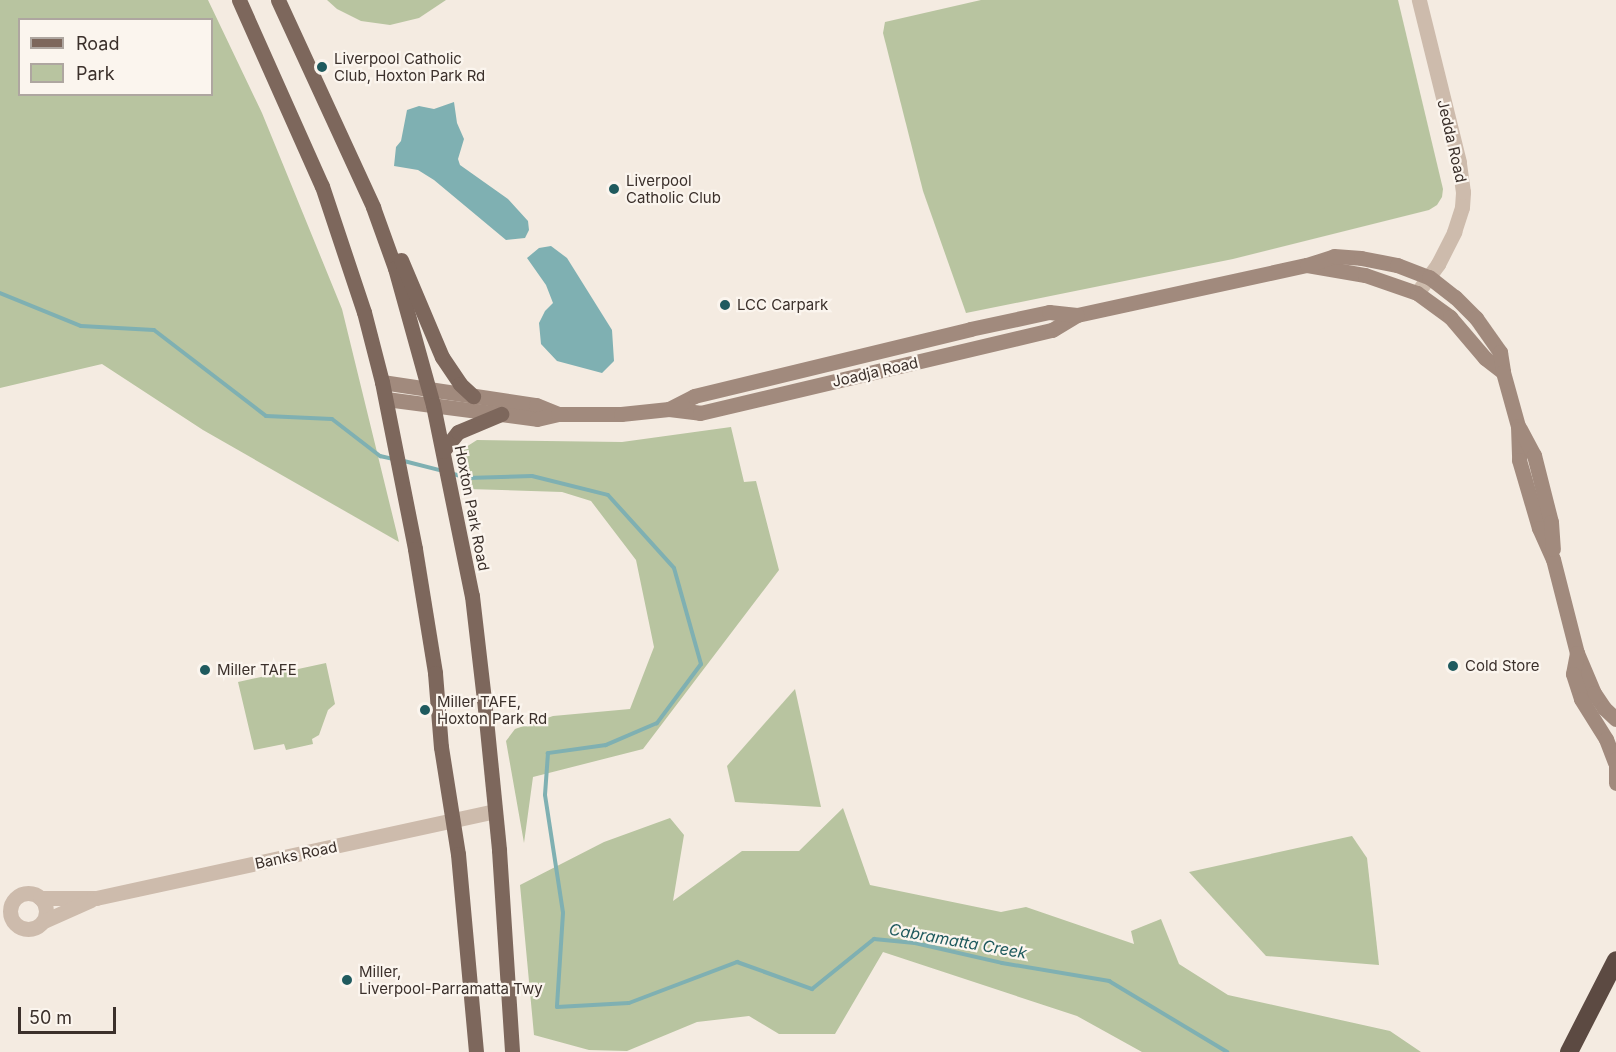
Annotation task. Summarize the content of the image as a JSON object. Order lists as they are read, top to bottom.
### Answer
{
  "streets": {
    "main road": ["Joadja Road", "Hoxton Park Road"],
    "street": ["Jedda Road", "Banks Road"]
  },
  "crossings": [
    ["Jedda Road", "Joadja Road"],
    ["Joadja Road", "Hoxton Park Road"],
    ["Hoxton Park Road", "Banks Road"]
  ],
  "water": ["Cabramatta Creek"],
  "places": [
    "Liverpool Catholic Club, Hoxton Park Rd",
    "Liverpool Catholic Club",
    "LCC Carpark",
    "Cold Store",
    "Miller TAFE",
    "Miller TAFE, Hoxton Park Rd",
    "Miller, Liverpool-Parramatta Twy"
  ],
  "legend": ["Road", "Park"],
  "scale_bar": "50 m"
}
